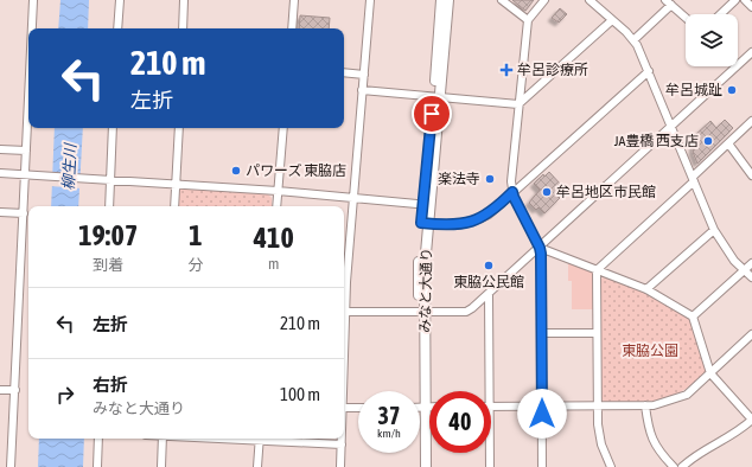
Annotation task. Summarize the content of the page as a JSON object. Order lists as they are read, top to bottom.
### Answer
{
  "streets": {
    "main road": ["みなと大通り"]
  },
  "water": ["柳生川"],
  "parks": ["東脇公園"],
  "places": {
    "health": ["牟呂診療所"],
    "other": [
      "牟呂城趾",
      "JA豊橋 西支店",
      "パワーズ 東脇店",
      "楽法寺",
      "牟呂地区市民館",
      "東脇公民館"
    ]
  },
  "page": {
    "turn": ["210 m", "左折"],
    "eta": [
      "19:07",
      "到着",
      "1",
      "分",
      "410",
      "m"
    ],
    "list": [
      {
        "name": "左折",
        "value": "210 m"
      },
      {
        "name": "右折",
        "note": "みなと大通り",
        "value": "100 m"
      }
    ],
    "speed": "37 km/h",
    "limit": "40"
  }
}
